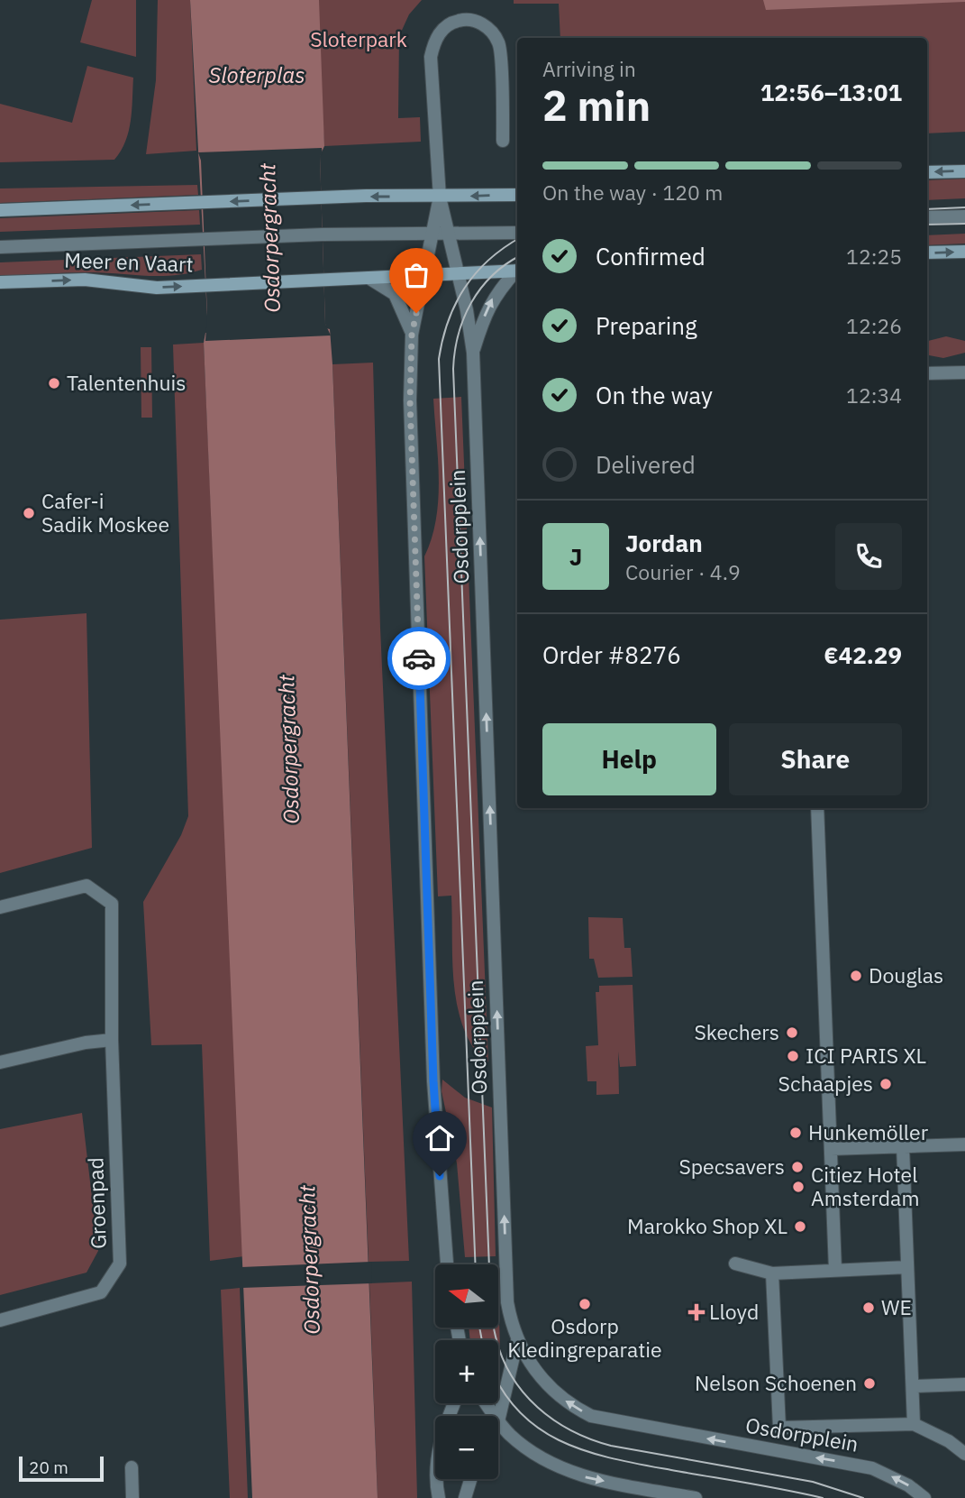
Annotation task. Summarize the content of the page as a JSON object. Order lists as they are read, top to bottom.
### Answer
{
  "streets": {
    "main road": ["Meer en Vaart"],
    "street": ["Osdorpplein", "Groenpad"]
  },
  "crossings": [
    ["Meer en Vaart", "Osdorpplein"]
  ],
  "water": ["Sloterplas", "Osdorpergracht"],
  "parks": ["Sloterpark"],
  "places": {
    "other": [
      "Talentenhuis",
      "Cafer-i Sadik Moskee",
      "Douglas",
      "Skechers",
      "ICI PARIS XL",
      "Schaapjes",
      "Hunkemöller",
      "Specsavers",
      "Citiez Hotel Amsterdam",
      "Marokko Shop XL",
      "Osdorp Kledingreparatie",
      "WE",
      "Nelson Schoenen"
    ],
    "health": ["Lloyd"]
  },
  "scale_bar": "20 m",
  "north": "left",
  "page": {
    "heading": ["2 min", "Arriving in", "12:56–13:01"],
    "panel": [
      "Jordan",
      "Courier · 4.9",
      "Order #8276",
      "€42.29"
    ],
    "bar": "On the way · 120 m",
    "list": [
      ["Confirmed", "12:25"],
      ["Preparing", "12:26"],
      ["On the way", "12:34"],
      "Delivered"
    ],
    "round": "J",
    "buttons": ["Help", "Share"],
    "map_buttons": ["+", "−"],
    "scale": "20 m"
  }
}
